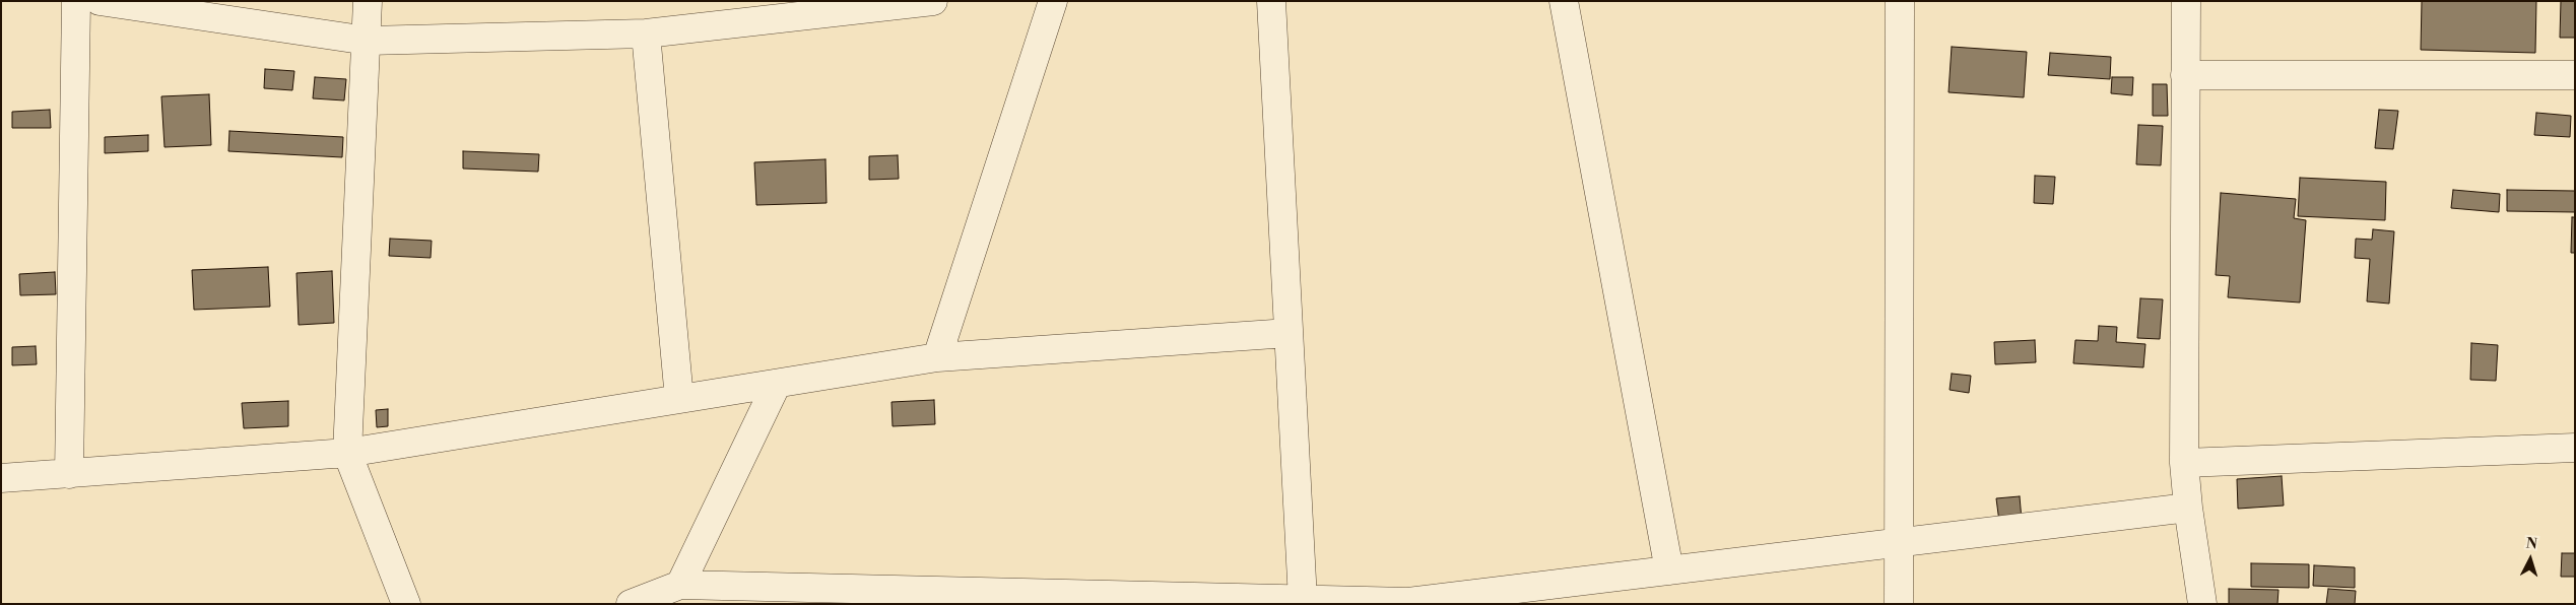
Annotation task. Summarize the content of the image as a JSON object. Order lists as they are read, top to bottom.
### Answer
{
  "north": "top"
}
